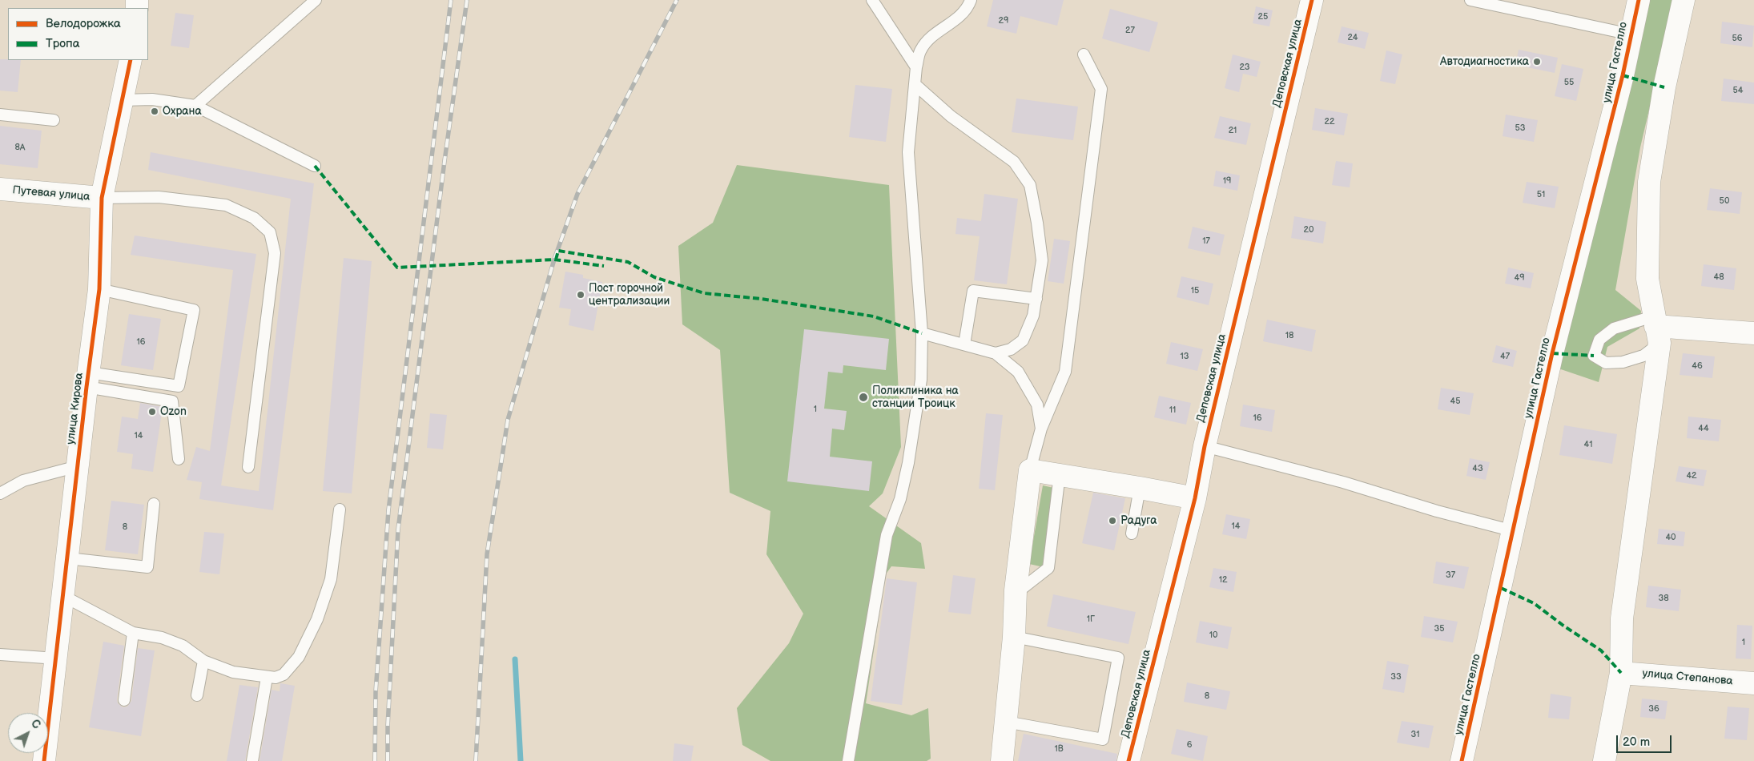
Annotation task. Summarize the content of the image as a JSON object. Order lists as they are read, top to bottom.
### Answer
{
  "streets": {
    "street": [
      "улица Гастелло",
      "Деповская улица",
      "Путевая улица",
      "улица Кирова",
      "улица Степанова"
    ]
  },
  "crossings": [
    ["Путевая улица", "улица Кирова"]
  ],
  "places": [
    "Автодиагностика",
    "Охрана",
    "Пост горочной централизации",
    "Поликлиника на станции Троицк",
    "Ozon",
    "Радуга"
  ],
  "house_numbers": [
    "25",
    "29",
    "27",
    "24",
    "56",
    "23",
    "55",
    "54",
    "22",
    "53",
    "21",
    "8А",
    "19",
    "51",
    "50",
    "20",
    "17",
    "48",
    "49",
    "15",
    "18",
    "16",
    "13",
    "47",
    "46",
    "45",
    "1",
    "11",
    "16",
    "44",
    "14",
    "41",
    "43",
    "42",
    "14",
    "8",
    "40",
    "37",
    "12",
    "38",
    "1Г",
    "35",
    "10",
    "1",
    "33",
    "8",
    "36",
    "31",
    "6",
    "1В"
  ],
  "legend": ["Велодорожка", "Тропа"],
  "scale_bar": "20 m",
  "north": "top right"
}
